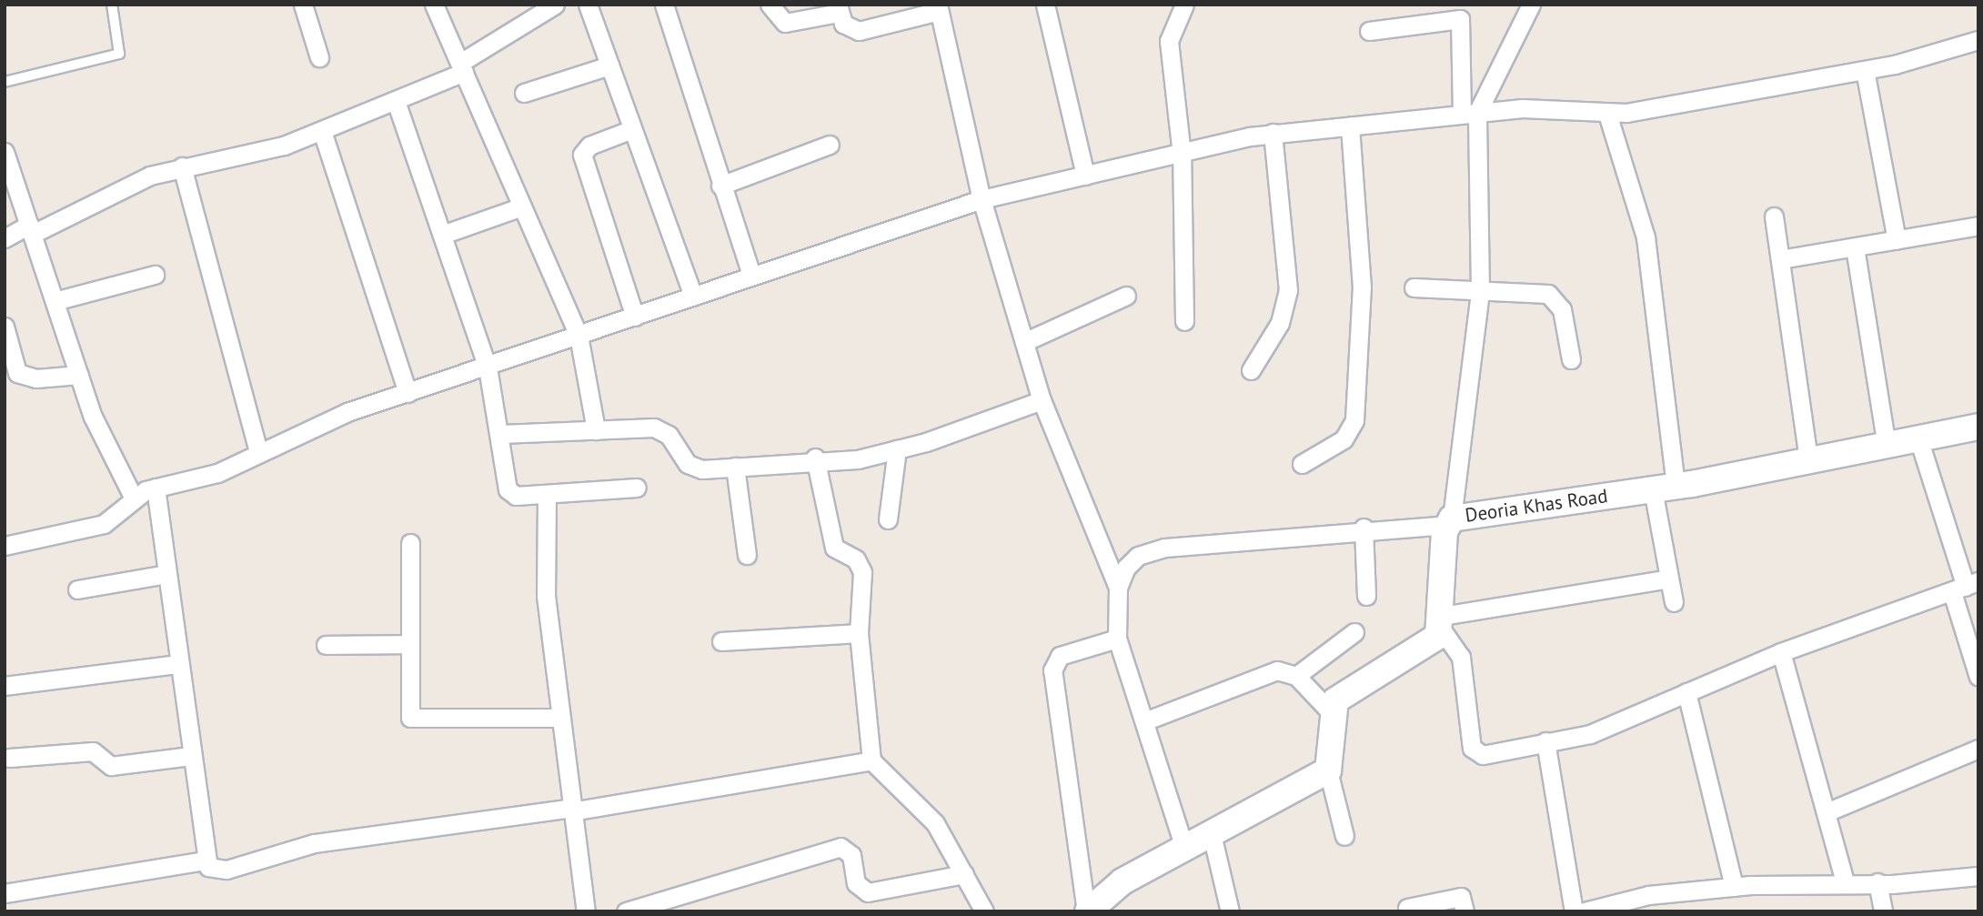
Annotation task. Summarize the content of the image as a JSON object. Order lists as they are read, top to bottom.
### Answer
{
  "streets": {
    "street": ["Deoria Khas Road"]
  }
}
